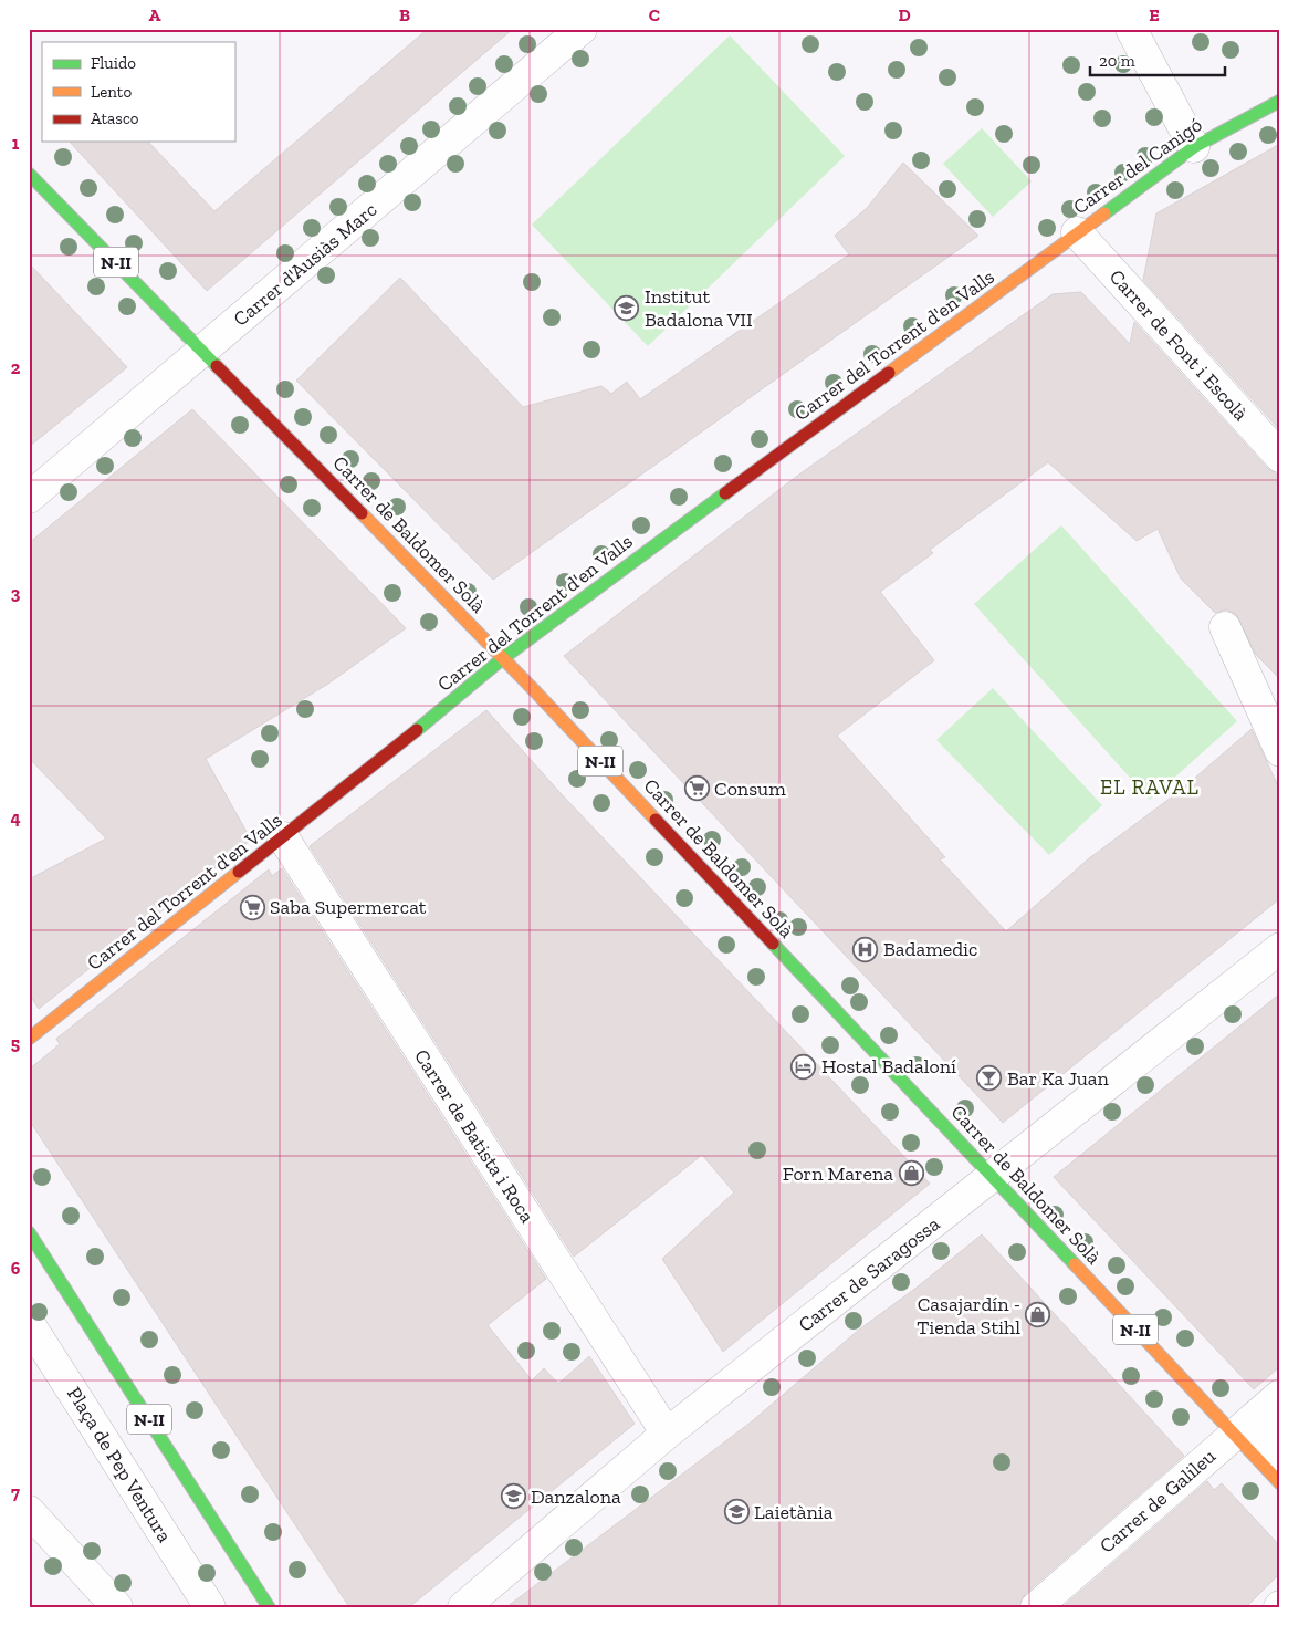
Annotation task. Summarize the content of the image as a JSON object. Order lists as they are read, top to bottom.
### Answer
{
  "streets": {
    "main road": [
      "Carrer del Canigó",
      "N-II",
      "Carrer del Torrent d'en Valls",
      "Carrer de Baldomer Solà"
    ],
    "street": [
      "Carrer d'Ausiàs Marc",
      "Carrer de Font i Escolà",
      "Carrer de Batista i Roca",
      "Carrer de Saragossa",
      "Plaça de Pep Ventura",
      "Carrer de Galileu"
    ]
  },
  "crossings": [
    ["Carrer del Canigó", "Carrer del Torrent d'en Valls"],
    ["Carrer del Canigó", "Carrer de Font i Escolà"],
    ["Carrer d'Ausiàs Marc", "Carrer de Baldomer Solà"],
    ["Carrer del Torrent d'en Valls", "Carrer de Font i Escolà"],
    ["Carrer del Torrent d'en Valls", "Carrer de Baldomer Solà"],
    ["Carrer del Torrent d'en Valls", "Carrer de Batista i Roca"],
    ["Carrer de Baldomer Solà", "Carrer de Saragossa"],
    ["Carrer de Baldomer Solà", "Carrer de Galileu"],
    ["Carrer de Batista i Roca", "Carrer de Saragossa"]
  ],
  "districts": ["EL RAVAL"],
  "places": {
    "school or university": ["Institut Badalona VII", "Danzalona", "Laietània"],
    "supermarket": ["Consum", "Saba Supermercat"],
    "hospital": ["Badamedic"],
    "hotel": ["Hostal Badaloní"],
    "bar": ["Bar Ka Juan"],
    "shop": ["Forn Marena", "Casajardín - Tienda Stihl"]
  },
  "legend": ["Fluido", "Lento", "Atasco"],
  "scale_bar": "20 m",
  "grid": {
    "columns": [
      "A",
      "B",
      "C",
      "D",
      "E"
    ],
    "rows": [
      "1",
      "2",
      "3",
      "4",
      "5",
      "6",
      "7"
    ]
  }
}
